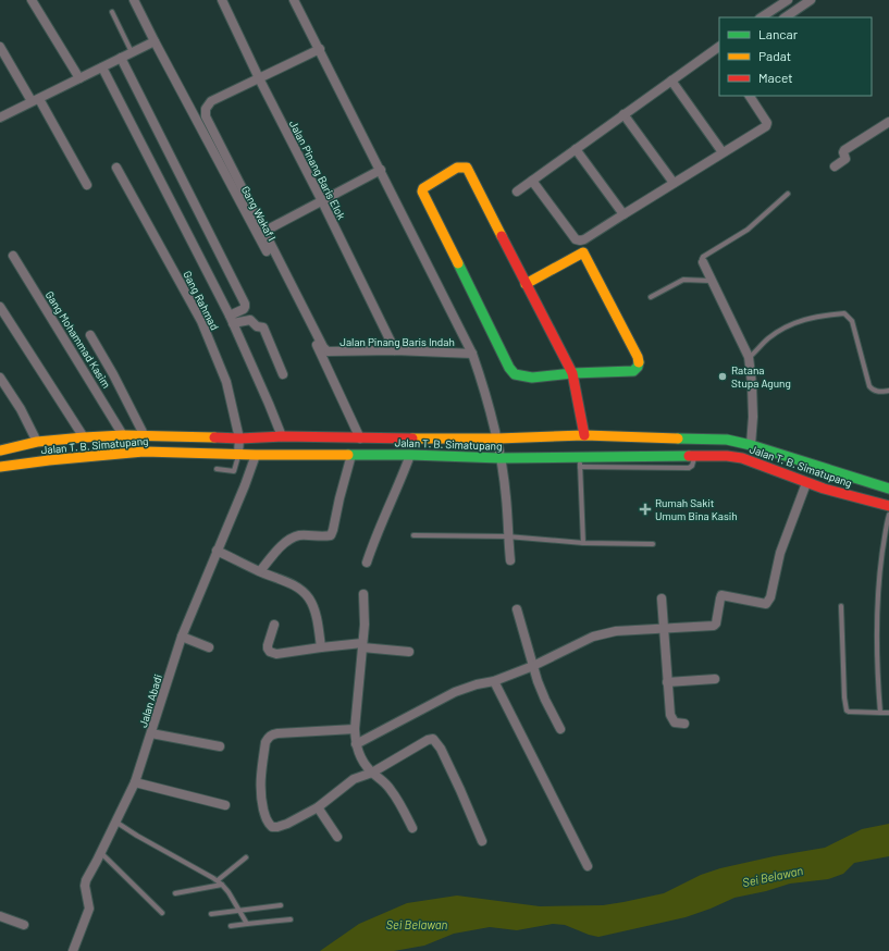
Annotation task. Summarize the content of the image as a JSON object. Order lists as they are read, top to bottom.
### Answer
{
  "streets": {
    "main road": ["Jalan T. B. Simatupang"],
    "street": [
      "Jalan Pinang Baris Elok",
      "Gang Wakaf I",
      "Gang Rahmad",
      "Gang Mohammad Kasim",
      "Jalan Pinang Baris Indah",
      "Jalan Abadi"
    ]
  },
  "crossings": [
    ["Jalan Pinang Baris Elok", "Jalan Pinang Baris Indah"],
    ["Gang Wakaf I", "Jalan T. B. Simatupang"],
    ["Gang Rahmad", "Jalan T. B. Simatupang"],
    ["Gang Mohammad Kasim", "Jalan T. B. Simatupang"],
    ["Jalan T. B. Simatupang", "Jalan Abadi"]
  ],
  "water": ["Sei Belawan"],
  "places": {
    "other": ["Ratana Stupa Agung"],
    "health": ["Rumah Sakit Umum Bina Kasih"]
  },
  "legend": ["Lancar", "Padat", "Macet"]
}
